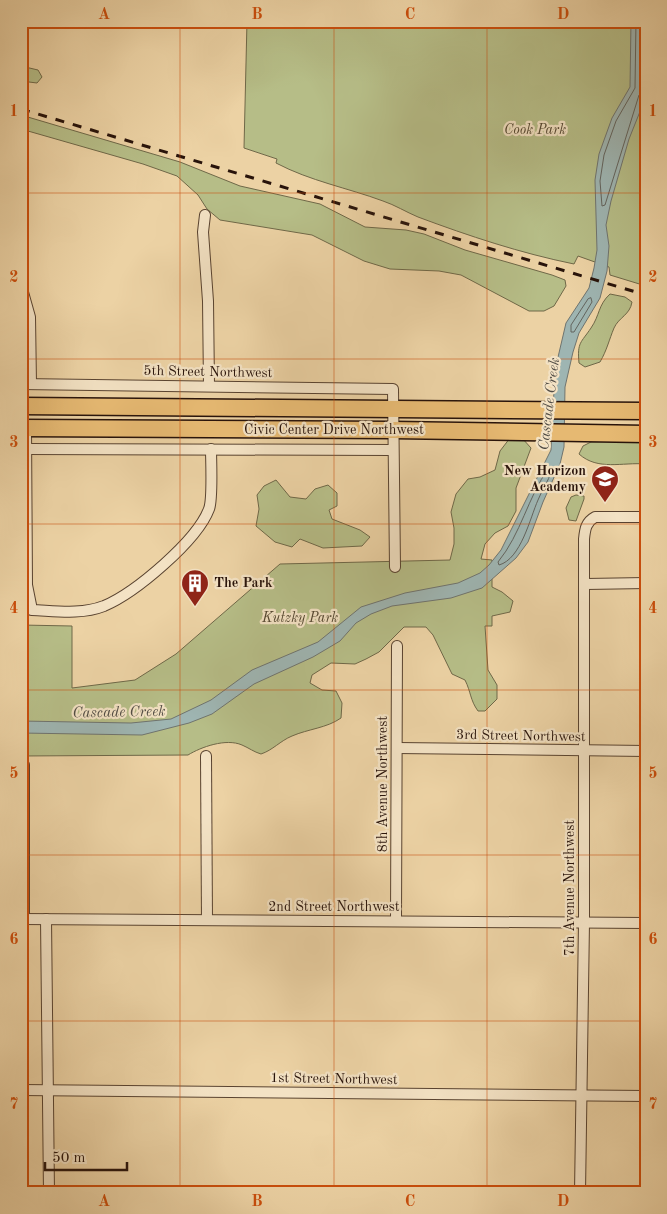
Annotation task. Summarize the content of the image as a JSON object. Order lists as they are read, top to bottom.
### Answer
{
  "streets": {
    "main road": ["Civic Center Drive Northwest"],
    "street": [
      "5th Street Northwest",
      "3rd Street Northwest",
      "8th Avenue Northwest",
      "7th Avenue Northwest",
      "2nd Street Northwest",
      "1st Street Northwest"
    ]
  },
  "crossings": [
    ["5th Street Northwest", "Civic Center Drive Northwest"],
    ["3rd Street Northwest", "8th Avenue Northwest"],
    ["3rd Street Northwest", "7th Avenue Northwest"],
    ["8th Avenue Northwest", "2nd Street Northwest"],
    ["7th Avenue Northwest", "2nd Street Northwest"],
    ["7th Avenue Northwest", "1st Street Northwest"]
  ],
  "water": ["Cascade Creek"],
  "parks": ["Cook Park", "Kutzky Park"],
  "places": {
    "school or university": ["New Horizon Academy"],
    "building": ["The Park"]
  },
  "scale_bar": "50 m",
  "grid": {
    "columns": [
      "A",
      "B",
      "C",
      "D"
    ],
    "rows": [
      "1",
      "2",
      "3",
      "4",
      "5",
      "6",
      "7"
    ]
  }
}
